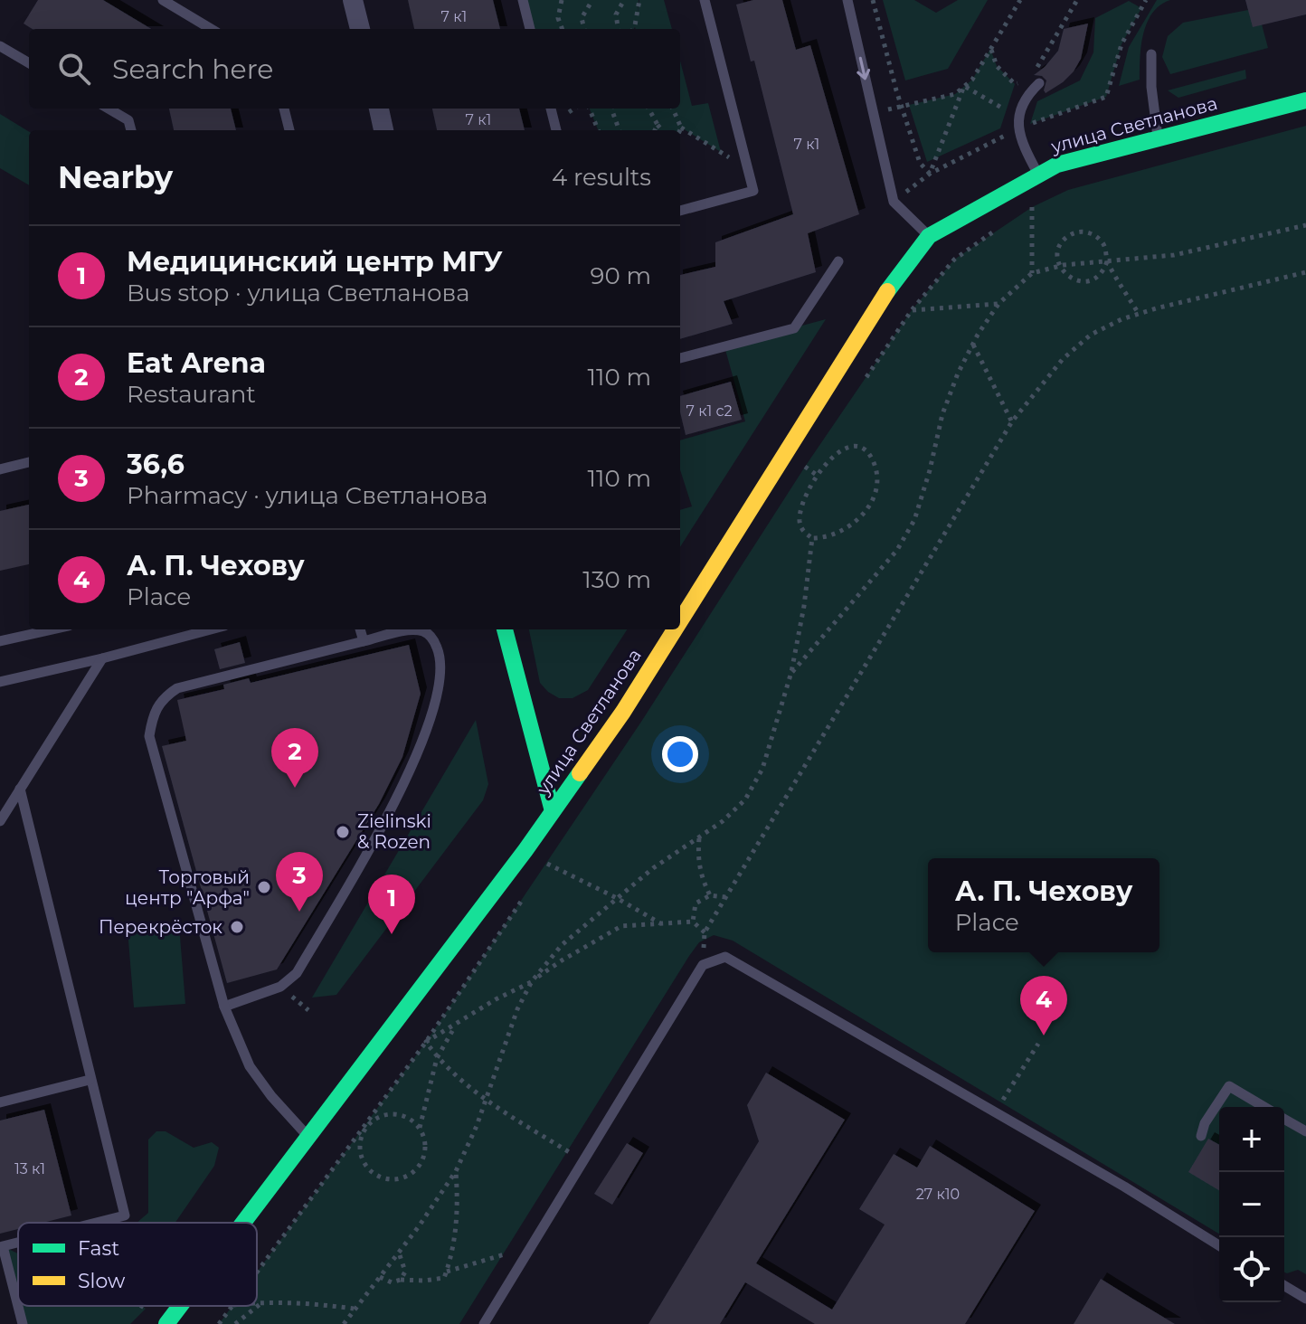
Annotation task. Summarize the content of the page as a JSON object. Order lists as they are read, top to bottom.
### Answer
{
  "streets": {
    "street": ["улица Светланова"]
  },
  "places": ["Zielinski & Rozen", "Торговый центр \"Арфа\"", "Перекрёсток"],
  "house_numbers": [
    "7 к1",
    "7 к1",
    "7 к1",
    "7 к1 с2",
    "13 к1",
    "27 к10"
  ],
  "legend": ["Fast", "Slow"],
  "page": {
    "search": "Search here",
    "heading": ["Nearby", "4 results"],
    "list": [
      {
        "mark": "1",
        "name": "Медицинский центр МГУ",
        "note": "Bus stop · улица Светланова",
        "value": "90 m"
      },
      {
        "mark": "2",
        "name": "Eat Arena",
        "note": "Restaurant",
        "value": "110 m"
      },
      {
        "mark": "3",
        "name": "36,6",
        "note": "Pharmacy · улица Светланова",
        "value": "110 m"
      },
      {
        "mark": "4",
        "name": "А. П. Чехову",
        "note": "Place",
        "value": "130 m"
      }
    ],
    "pins": [
      "2",
      "3",
      "1",
      "4"
    ],
    "popup": ["А. П. Чехову", "Place"],
    "map_buttons": ["+", "−"]
  }
}
